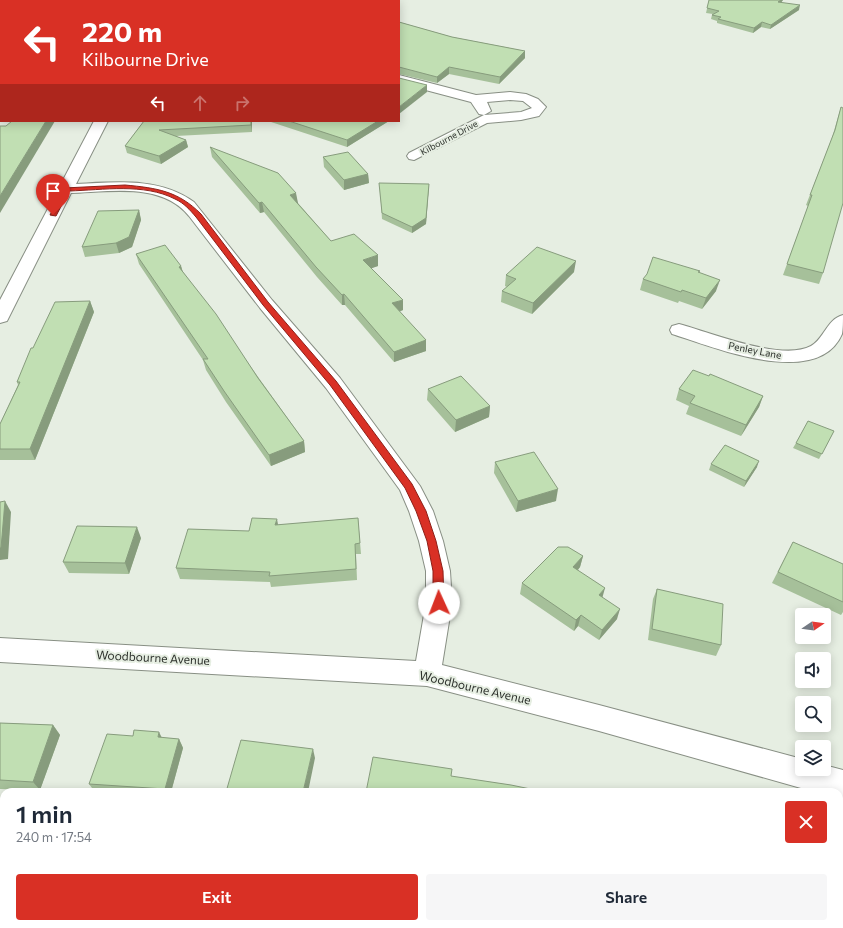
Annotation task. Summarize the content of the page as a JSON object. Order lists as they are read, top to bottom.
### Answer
{
  "streets": {
    "street": ["Kilbourne Drive", "Penley Lane", "Woodbourne Avenue"]
  },
  "north": "right",
  "page": {
    "turn": ["220 m", "Kilbourne Drive"],
    "heading": ["1 min", "240 m · 17:54"],
    "buttons": ["Exit", "Share"]
  }
}
